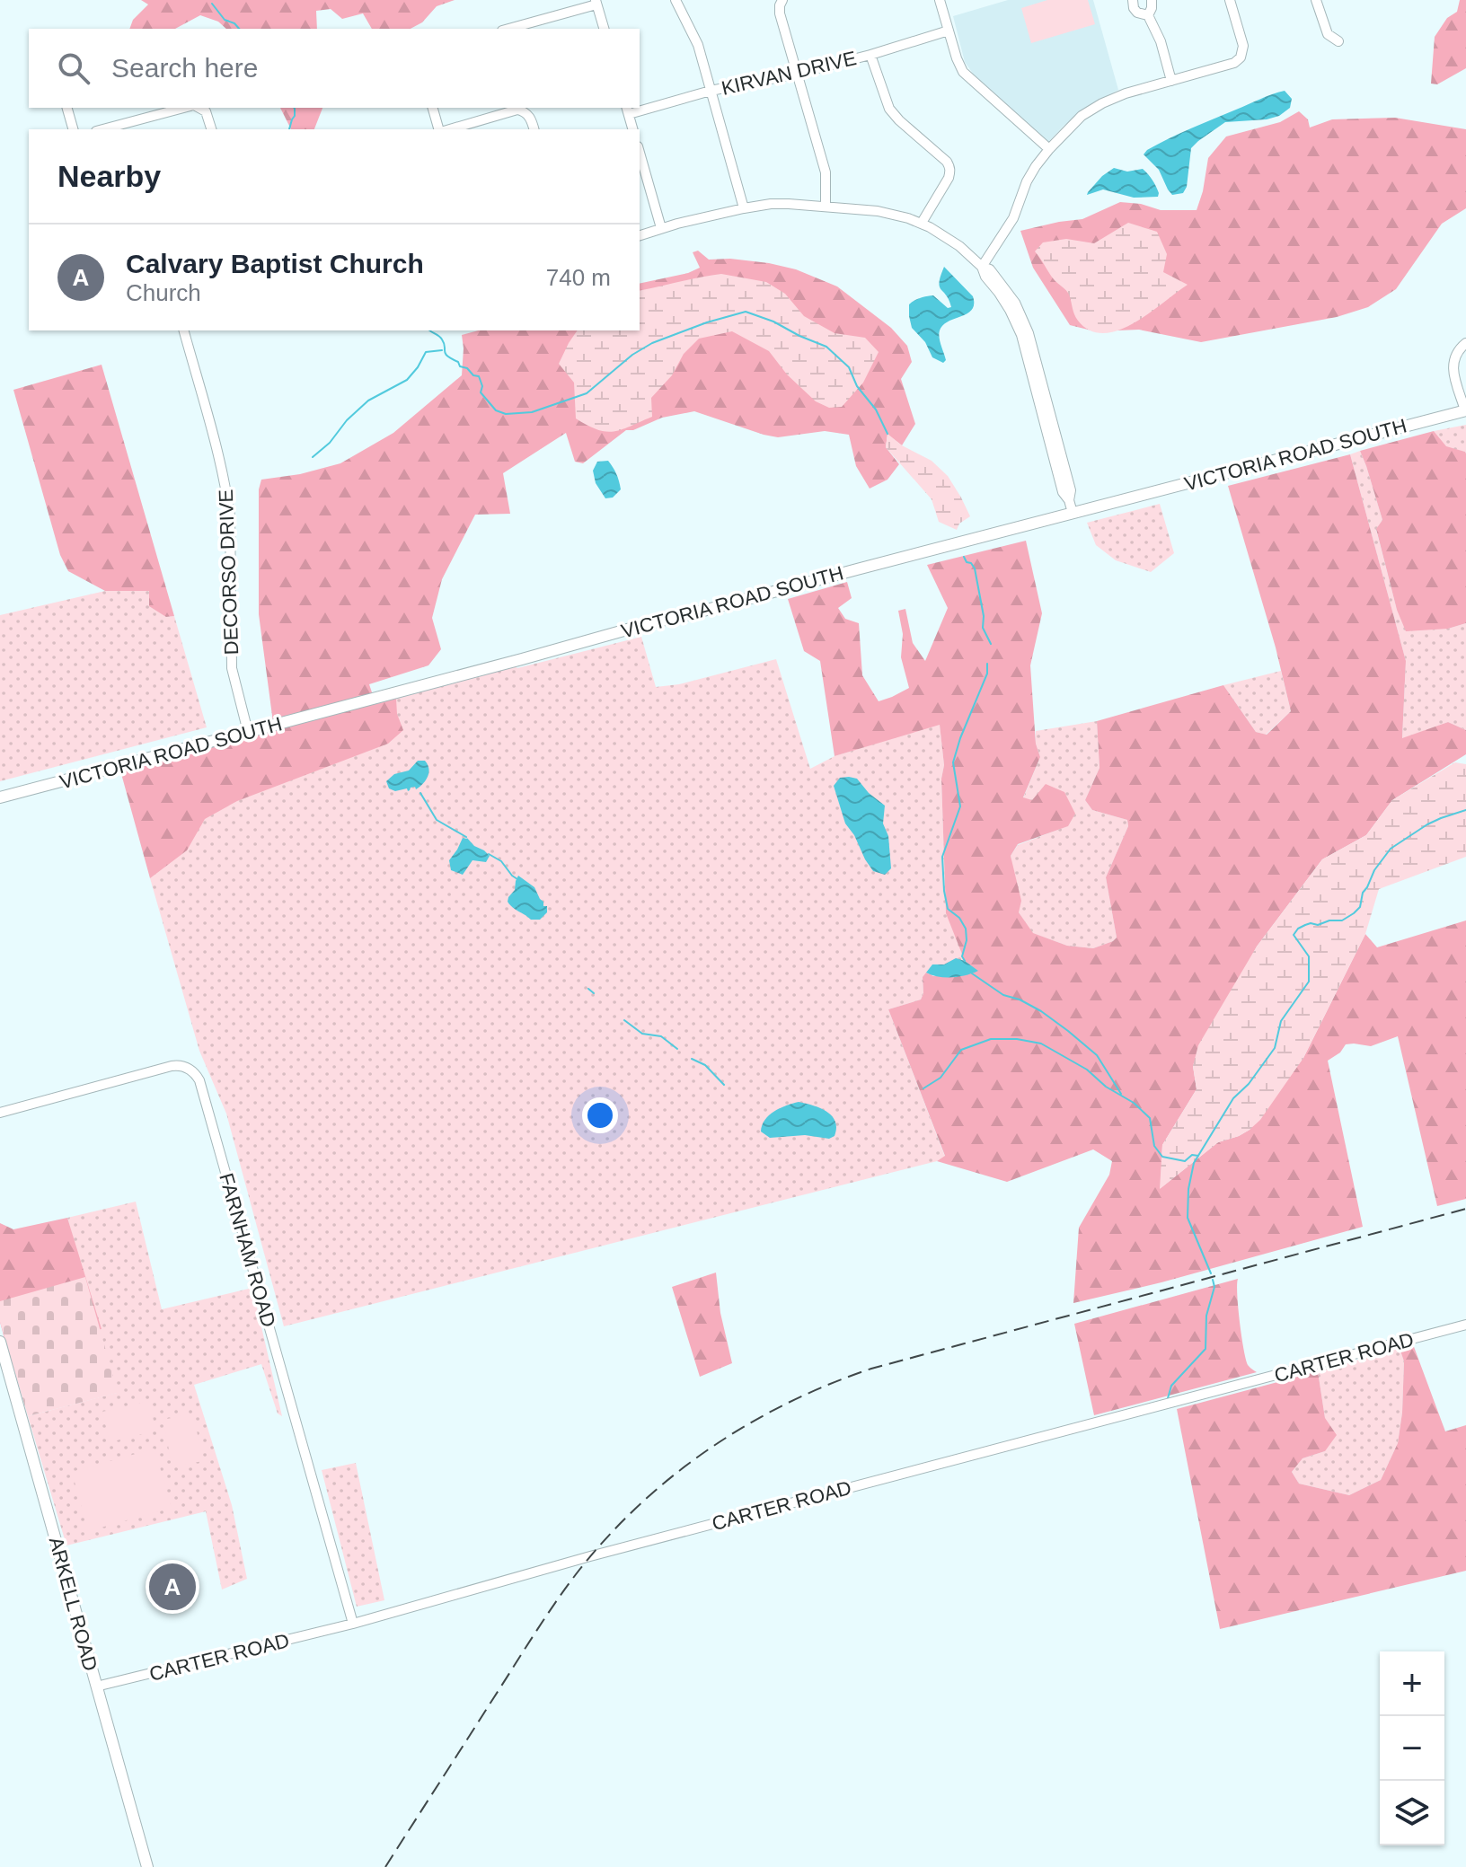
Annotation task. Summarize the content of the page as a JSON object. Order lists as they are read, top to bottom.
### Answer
{
  "streets": {
    "main road": ["VICTORIA ROAD SOUTH", "ARKELL ROAD"],
    "street": [
      "KIRVAN DRIVE",
      "DECORSO DRIVE",
      "FARNHAM ROAD",
      "CARTER ROAD"
    ]
  },
  "crossings": [
    ["VICTORIA ROAD SOUTH", "DECORSO DRIVE"],
    ["FARNHAM ROAD", "CARTER ROAD"],
    ["CARTER ROAD", "ARKELL ROAD"]
  ],
  "page": {
    "search": "Search here",
    "heading": "Nearby",
    "list": [
      {
        "mark": "A",
        "name": "Calvary Baptist Church",
        "note": "Church",
        "value": "740 m"
      }
    ],
    "pins": "A",
    "map_buttons": ["+", "−"]
  }
}
